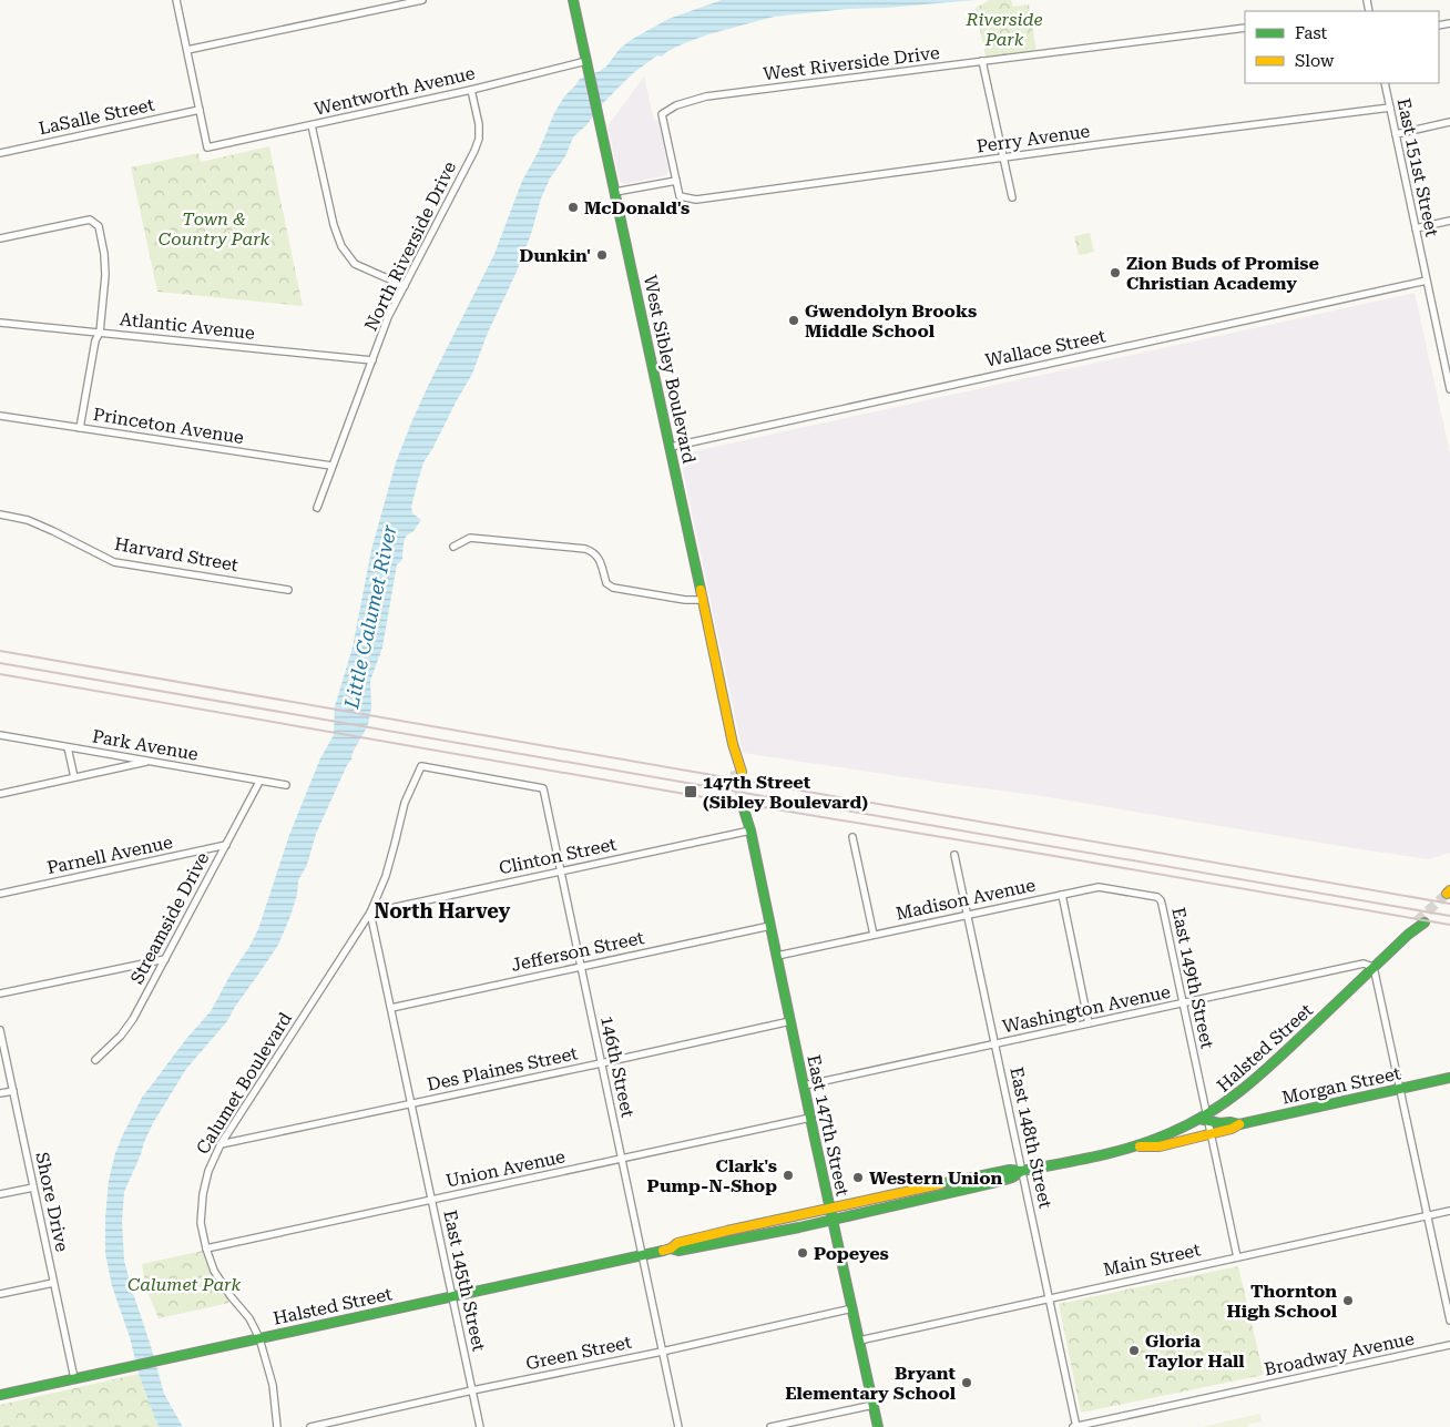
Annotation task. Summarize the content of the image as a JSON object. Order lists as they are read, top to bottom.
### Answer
{
  "streets": {
    "main road": [
      "West Sibley Boulevard",
      "Halsted Street",
      "Morgan Street",
      "East 147th Street"
    ],
    "street": [
      "West Riverside Drive",
      "Wentworth Avenue",
      "LaSalle Street",
      "Perry Avenue",
      "East 151st Street",
      "North Riverside Drive",
      "Atlantic Avenue",
      "Wallace Street",
      "Princeton Avenue",
      "Harvard Street",
      "Park Avenue",
      "Parnell Avenue",
      "Clinton Street",
      "Madison Avenue",
      "Streamside Drive",
      "Jefferson Street",
      "East 149th Street",
      "Washington Avenue",
      "146th Street",
      "Des Plaines Street",
      "Calumet Boulevard",
      "East 148th Street",
      "Union Avenue",
      "Shore Drive",
      "Main Street",
      "East 145th Street",
      "Green Street",
      "Broadway Avenue"
    ]
  },
  "crossings": [
    ["West Riverside Drive", "Perry Avenue"],
    ["Wentworth Avenue", "LaSalle Street"],
    ["Wentworth Avenue", "North Riverside Drive"],
    ["Wentworth Avenue", "West Sibley Boulevard"],
    ["Perry Avenue", "East 151st Street"],
    ["East 151st Street", "Wallace Street"],
    ["North Riverside Drive", "Atlantic Avenue"],
    ["North Riverside Drive", "Princeton Avenue"],
    ["Wallace Street", "West Sibley Boulevard"],
    ["Park Avenue", "Streamside Drive"],
    ["Parnell Avenue", "Streamside Drive"],
    ["Clinton Street", "146th Street"],
    ["Clinton Street", "Calumet Boulevard"],
    ["Clinton Street", "East 147th Street"],
    ["Clinton Street", "East 145th Street"],
    ["Madison Avenue", "East 149th Street"],
    ["Madison Avenue", "East 147th Street"],
    ["Madison Avenue", "East 148th Street"],
    ["Jefferson Street", "146th Street"],
    ["Jefferson Street", "East 147th Street"],
    ["Jefferson Street", "East 145th Street"],
    ["East 149th Street", "Washington Avenue"],
    ["East 149th Street", "Halsted Street"],
    ["East 149th Street", "Morgan Street"],
    ["East 149th Street", "Main Street"],
    ["Washington Avenue", "Halsted Street"],
    ["Washington Avenue", "East 147th Street"],
    ["Washington Avenue", "East 148th Street"],
    ["Halsted Street", "146th Street"],
    ["Halsted Street", "Calumet Boulevard"],
    ["Halsted Street", "Morgan Street"],
    ["Halsted Street", "East 147th Street"],
    ["Halsted Street", "East 148th Street"],
    ["Halsted Street", "Shore Drive"],
    ["Halsted Street", "East 145th Street"],
    ["146th Street", "Des Plaines Street"],
    ["146th Street", "Calumet Boulevard"],
    ["146th Street", "Union Avenue"],
    ["146th Street", "Green Street"],
    ["Des Plaines Street", "Calumet Boulevard"],
    ["Des Plaines Street", "East 147th Street"],
    ["Des Plaines Street", "East 145th Street"],
    ["Calumet Boulevard", "Union Avenue"],
    ["Calumet Boulevard", "East 145th Street"],
    ["East 147th Street", "Union Avenue"],
    ["East 147th Street", "Main Street"],
    ["East 147th Street", "Green Street"],
    ["East 148th Street", "Main Street"],
    ["East 148th Street", "Broadway Avenue"],
    ["Union Avenue", "East 145th Street"],
    ["East 145th Street", "Green Street"]
  ],
  "districts": ["North Harvey"],
  "water": ["Little Calumet River"],
  "parks": ["Riverside Park", "Town & Country Park", "Calumet Park"],
  "places": {
    "other": [
      "McDonald's",
      "Dunkin'",
      "Zion Buds of Promise Christian Academy",
      "Gwendolyn Brooks Middle School",
      "Clark's Pump-N-Shop",
      "Western Union",
      "Popeyes",
      "Thornton High School",
      "Gloria Taylor Hall",
      "Bryant Elementary School"
    ],
    "transit": ["147th Street (Sibley Boulevard)"]
  },
  "legend": ["Fast", "Slow"]
}
